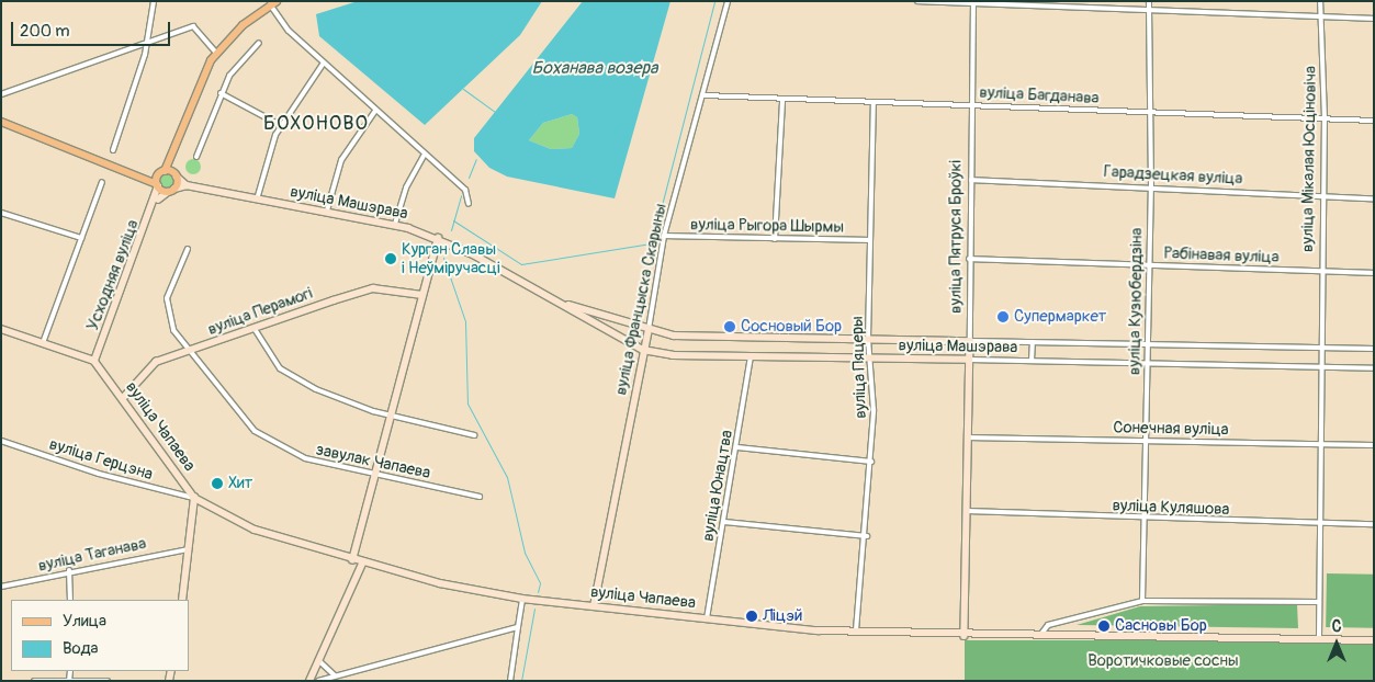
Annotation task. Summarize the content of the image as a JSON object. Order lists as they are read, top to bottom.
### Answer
{
  "streets": {
    "street": [
      "вуліца Багданава",
      "вуліца Мікалая Юсціновіча",
      "Гарадзецкая вуліца",
      "вуліца Машэрава",
      "вуліца Рыгора Шырмы",
      "вуліца Пятруся Броўкі",
      "Рабінавая вуліца",
      "Усходняя вуліца",
      "вуліца Францыска Скарыны",
      "вуліца Кузюбердзіна",
      "вуліца Перамогі",
      "вуліца Пяцеры",
      "вуліца Чапаева",
      "Сонечная вуліца",
      "вуліца Герцэна",
      "завулак Чапаева",
      "вуліца Юнацтва",
      "вуліца Куляшова",
      "вуліца Таганава"
    ]
  },
  "crossings": [
    ["вуліца Багданава", "вуліца Мікалая Юсціновіча"],
    ["вуліца Багданава", "вуліца Пятруся Броўкі"],
    ["вуліца Багданава", "вуліца Францыска Скарыны"],
    ["вуліца Багданава", "вуліца Кузюбердзіна"],
    ["вуліца Багданава", "вуліца Пяцеры"],
    ["вуліца Мікалая Юсціновіча", "Гарадзецкая вуліца"],
    ["вуліца Мікалая Юсціновіча", "вуліца Машэрава"],
    ["вуліца Мікалая Юсціновіча", "Рабінавая вуліца"],
    ["вуліца Мікалая Юсціновіча", "вуліца Чапаева"],
    ["вуліца Мікалая Юсціновіча", "Сонечная вуліца"],
    ["вуліца Мікалая Юсціновіча", "вуліца Куляшова"],
    ["Гарадзецкая вуліца", "вуліца Пятруся Броўкі"],
    ["Гарадзецкая вуліца", "вуліца Кузюбердзіна"],
    ["вуліца Машэрава", "вуліца Пятруся Броўкі"],
    ["вуліца Машэрава", "Усходняя вуліца"],
    ["вуліца Машэрава", "вуліца Францыска Скарыны"],
    ["вуліца Машэрава", "вуліца Кузюбердзіна"],
    ["вуліца Машэрава", "вуліца Пяцеры"],
    ["вуліца Машэрава", "вуліца Юнацтва"],
    ["вуліца Рыгора Шырмы", "вуліца Францыска Скарыны"],
    ["вуліца Рыгора Шырмы", "вуліца Пяцеры"],
    ["вуліца Пятруся Броўкі", "Рабінавая вуліца"],
    ["вуліца Пятруся Броўкі", "вуліца Чапаева"],
    ["вуліца Пятруся Броўкі", "Сонечная вуліца"],
    ["вуліца Пятруся Броўкі", "вуліца Куляшова"],
    ["Рабінавая вуліца", "вуліца Кузюбердзіна"],
    ["Усходняя вуліца", "вуліца Чапаева"],
    ["вуліца Францыска Скарыны", "вуліца Чапаева"],
    ["вуліца Кузюбердзіна", "Сонечная вуліца"],
    ["вуліца Кузюбердзіна", "вуліца Куляшова"],
    ["вуліца Перамогі", "вуліца Чапаева"],
    ["вуліца Перамогі", "завулак Чапаева"],
    ["вуліца Пяцеры", "вуліца Чапаева"],
    ["вуліца Чапаева", "вуліца Герцэна"],
    ["вуліца Чапаева", "вуліца Юнацтва"]
  ],
  "districts": ["БОХОНОВО"],
  "water": ["Боханава возера"],
  "parks": ["Воротичковые сосны"],
  "places": [
    "Курган Славы і Неўміручасці",
    "Супермаркет",
    "Сосновый Бор",
    "Хит",
    "Ліцэй",
    "Сасновы Бор"
  ],
  "legend": ["Улица", "Вода"],
  "scale_bar": "200 m",
  "north": "top"
}
